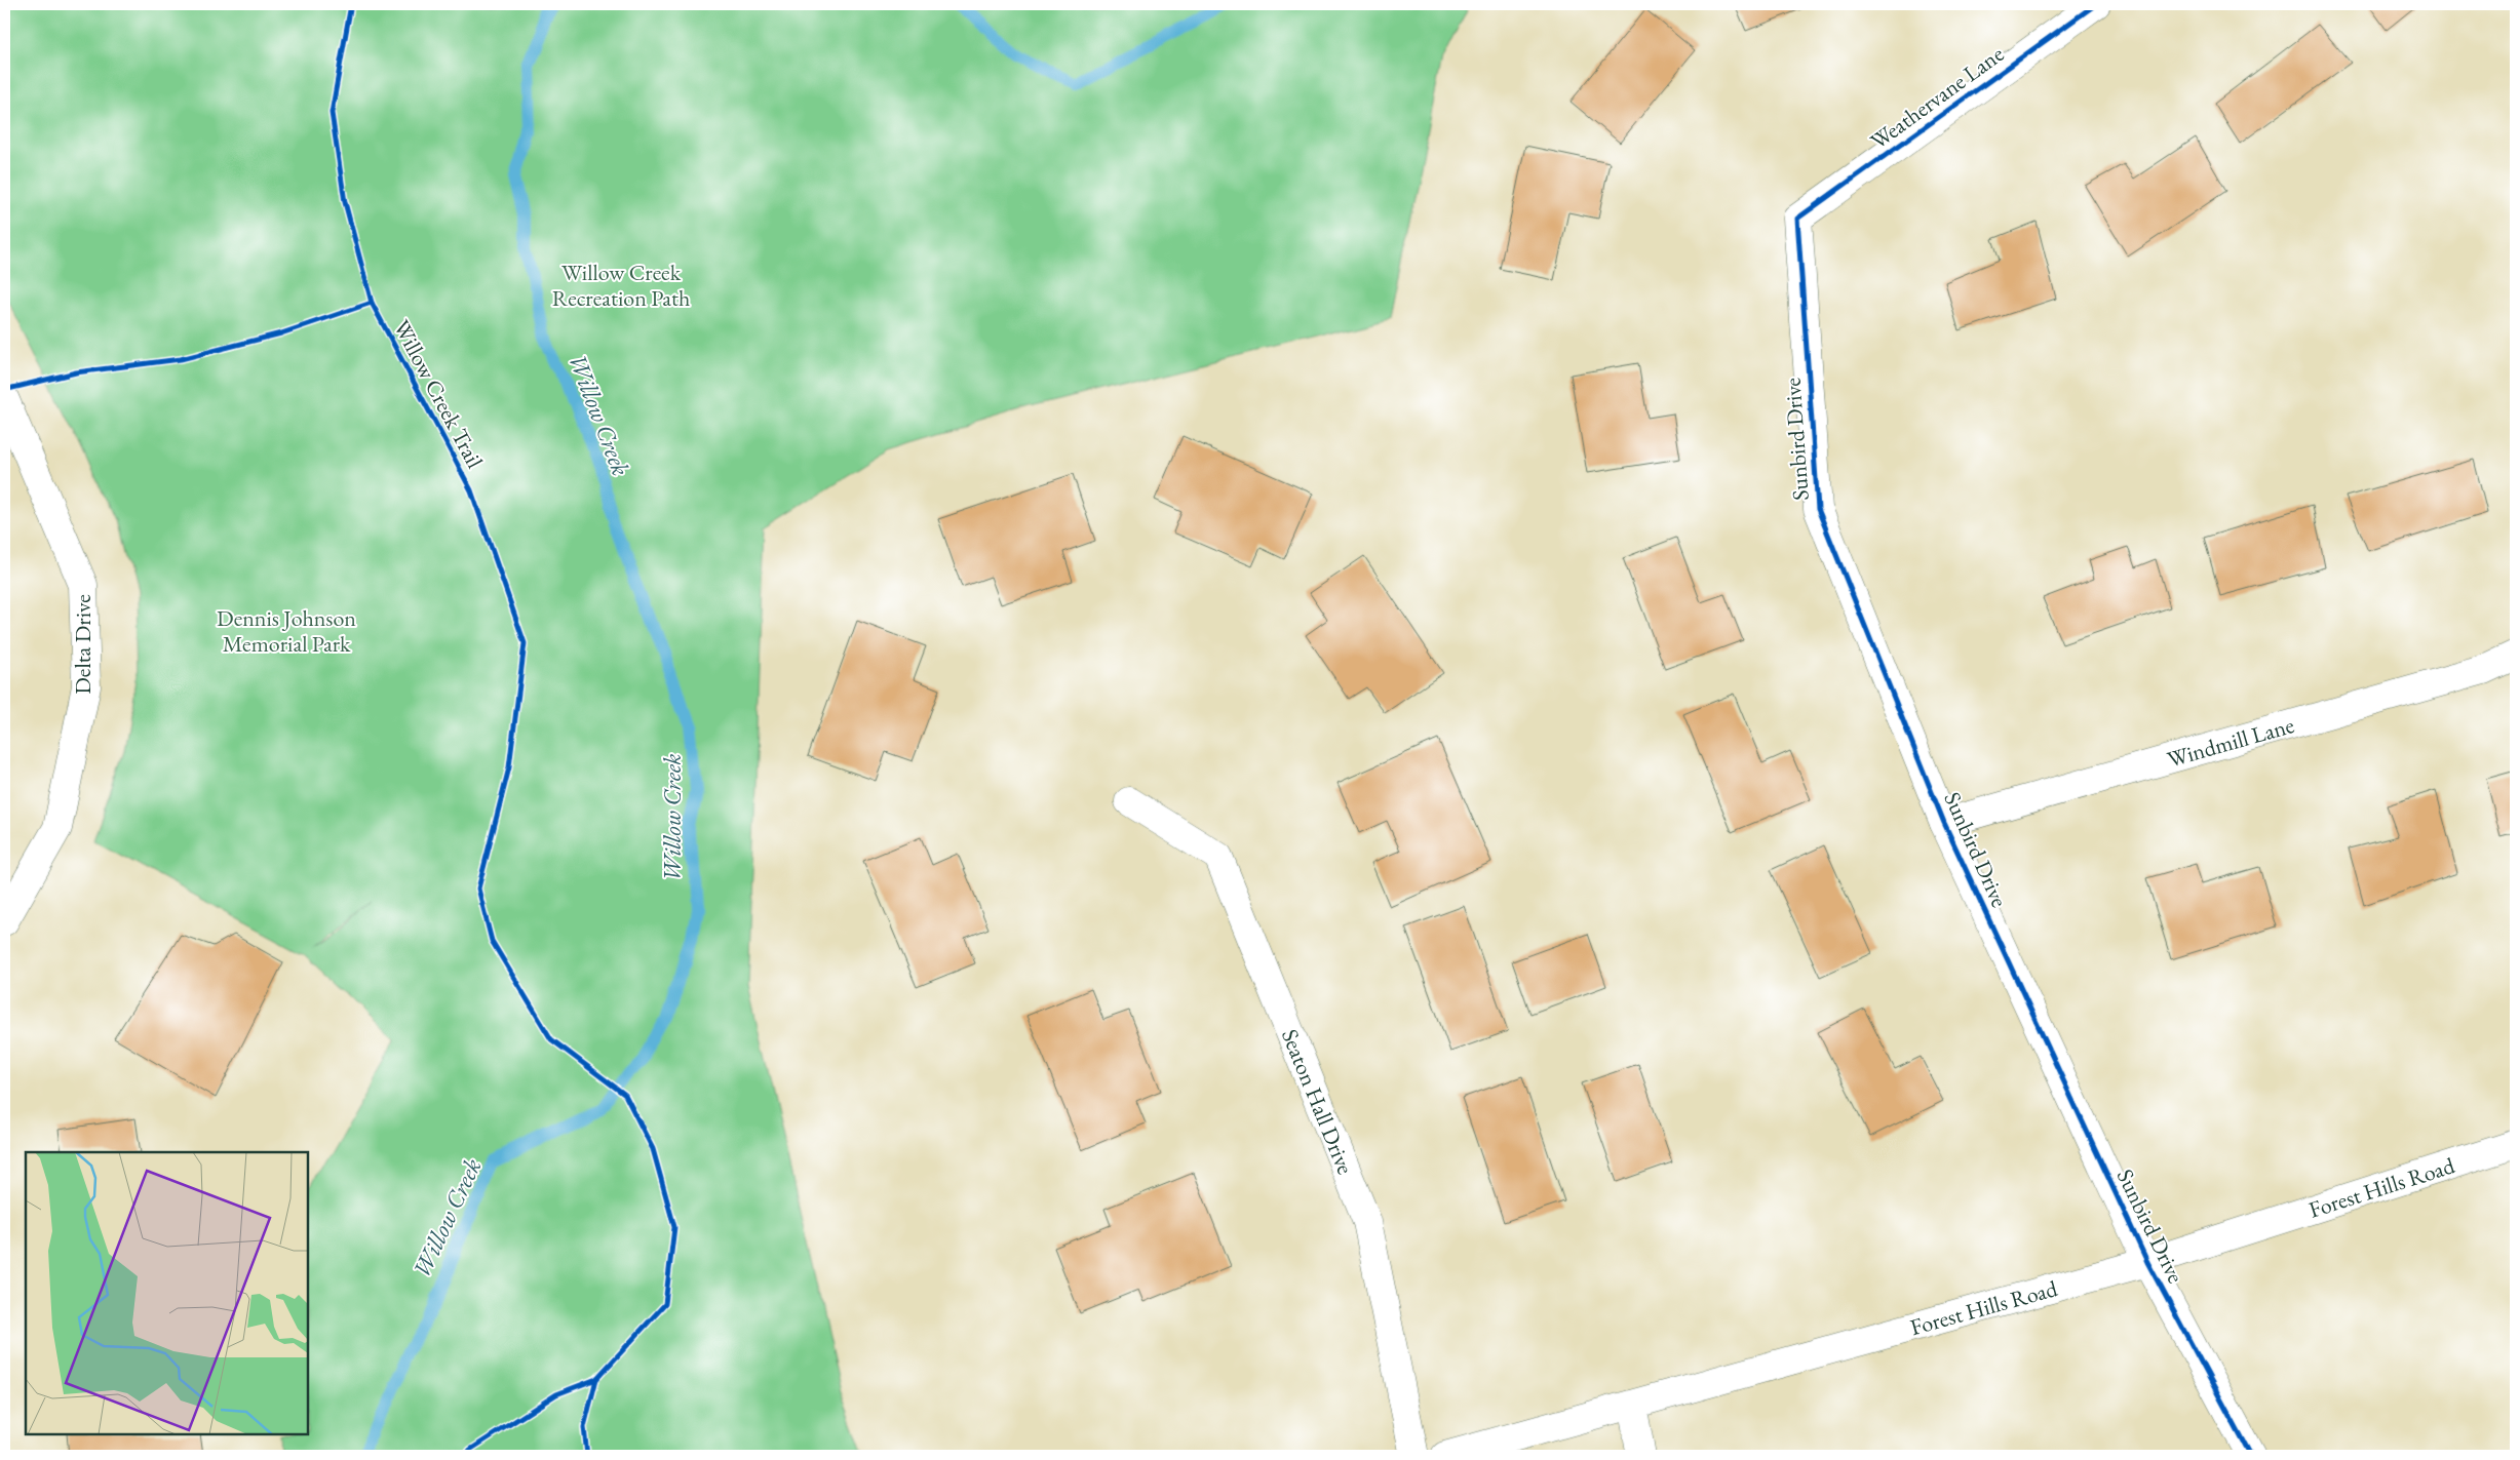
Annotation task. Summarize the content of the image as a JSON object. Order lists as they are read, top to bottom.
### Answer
{
  "streets": {
    "street": [
      "Weathervane Lane",
      "Sunbird Drive",
      "Delta Drive",
      "Windmill Lane",
      "Seaton Hall Drive",
      "Forest Hills Road"
    ],
    "cycle path": ["Willow Creek Trail"]
  },
  "crossings": [
    ["Weathervane Lane", "Sunbird Drive"],
    ["Sunbird Drive", "Windmill Lane"],
    ["Sunbird Drive", "Forest Hills Road"]
  ],
  "water": ["Willow Creek"],
  "parks": ["Willow Creek Recreation Path", "Dennis Johnson Memorial Park"]
}
